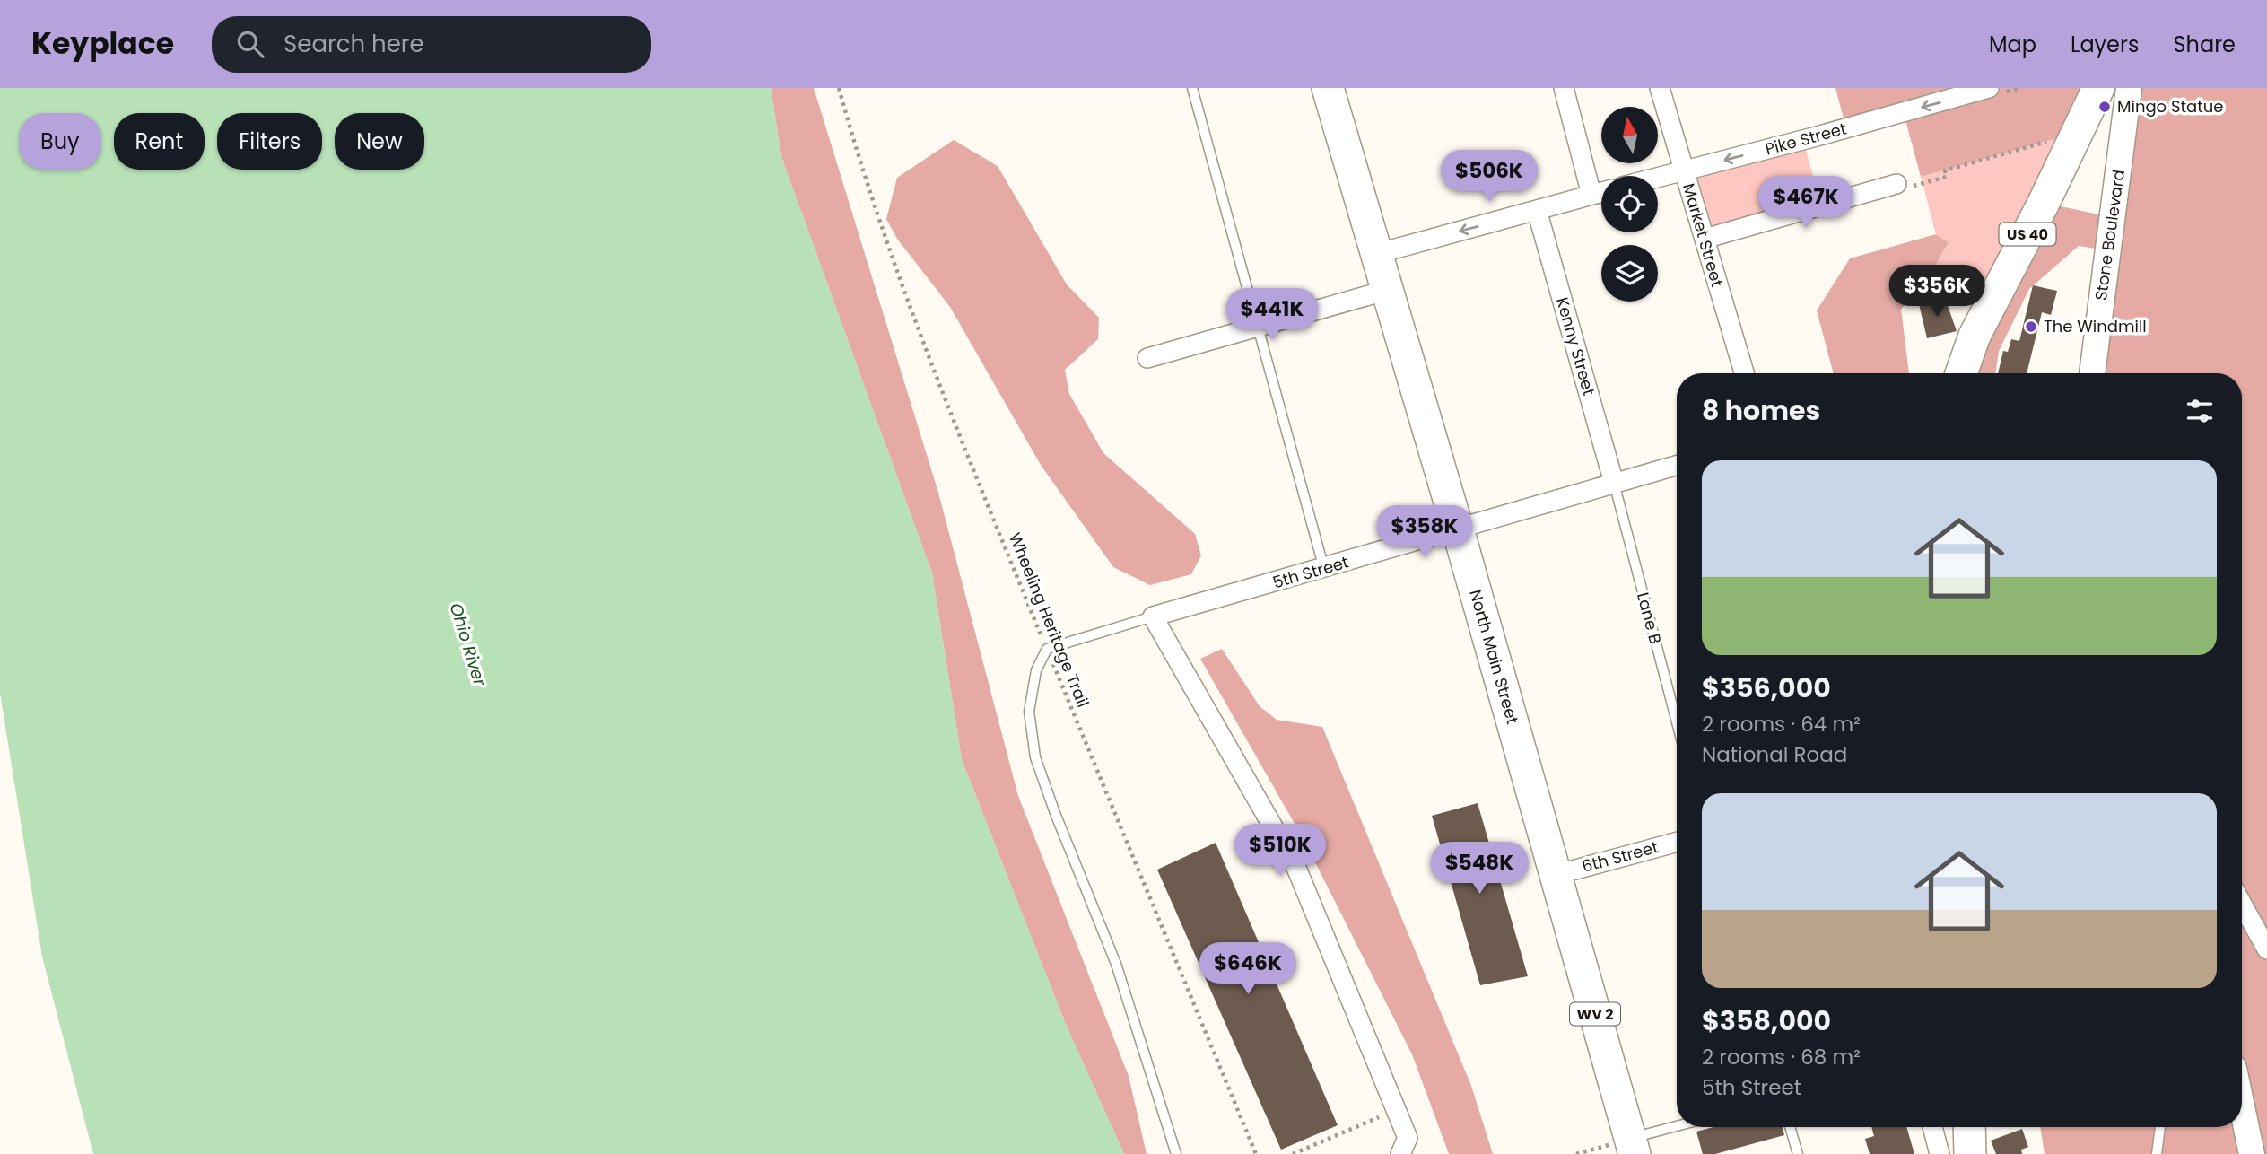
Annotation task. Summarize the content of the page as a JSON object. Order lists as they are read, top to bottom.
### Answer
{
  "streets": {
    "main road": ["US 40", "North Main Street", "WV 2"],
    "street": [
      "Pike Street",
      "Market Street",
      "Stone Boulevard",
      "Kenny Street",
      "5th Street",
      "6th Street"
    ],
    "lane": ["Lane B"],
    "path": ["Wheeling Heritage Trail"]
  },
  "crossings": [
    ["Pike Street", "Market Street"],
    ["Kenny Street", "5th Street"],
    ["Kenny Street", "Lane B"],
    ["5th Street", "Lane B"],
    ["5th Street", "North Main Street"],
    ["North Main Street", "6th Street"]
  ],
  "water": ["Ohio River"],
  "places": ["Mingo Statue", "The Windmill"],
  "north": "top",
  "page": {
    "header": "Keyplace",
    "search": "Search here",
    "nav": ["Map", "Layers", "Share"],
    "chip": [
      "Buy",
      "Rent",
      "Filters",
      "New"
    ],
    "price": [
      "$506K",
      "$467K",
      "$356K",
      "$441K",
      "$358K",
      "$510K",
      "$548K",
      "$646K"
    ],
    "heading": "8 homes",
    "list": [
      {
        "name": "$356,000",
        "note": "2 rooms · 64 m² · National Road"
      },
      {
        "name": "$358,000",
        "note": "2 rooms · 68 m² · 5th Street"
      }
    ]
  }
}
